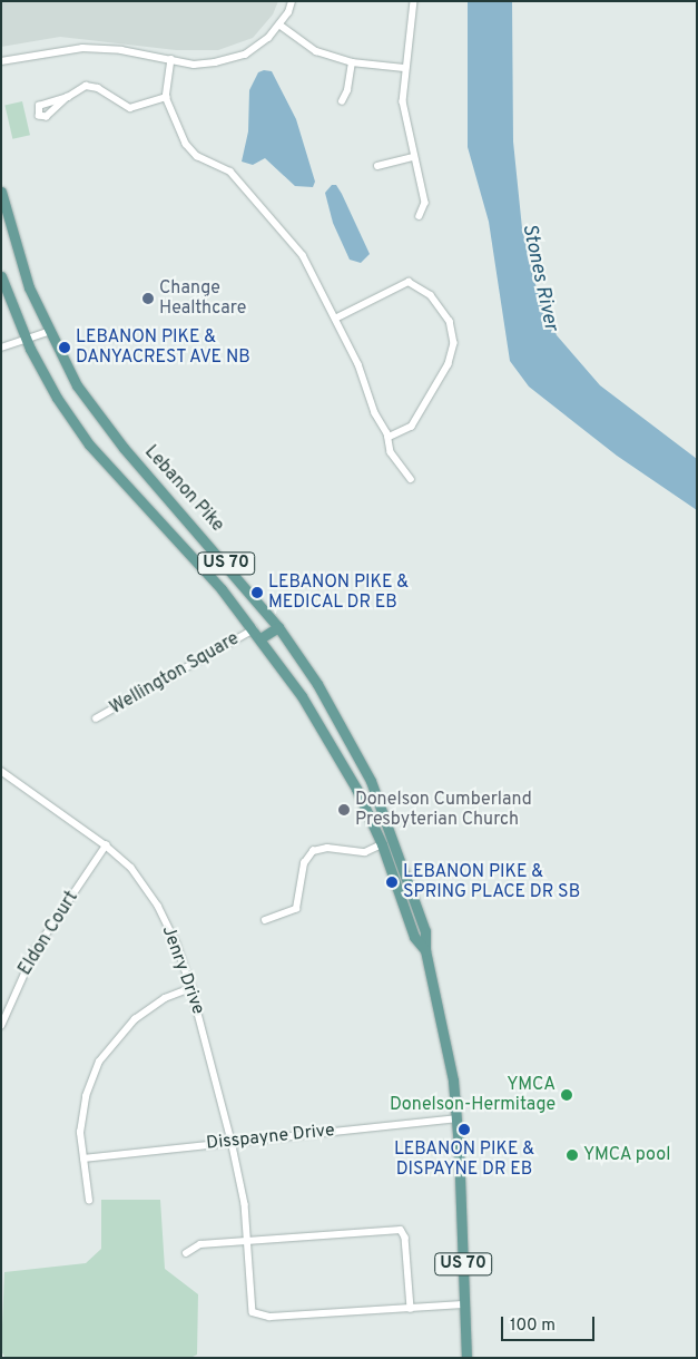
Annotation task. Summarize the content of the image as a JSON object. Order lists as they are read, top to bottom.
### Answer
{
  "streets": {
    "main road": ["Lebanon Pike", "US 70"],
    "street": [
      "Wellington Square",
      "Eldon Court",
      "Jenry Drive",
      "Disspayne Drive"
    ]
  },
  "crossings": [
    ["Lebanon Pike", "Wellington Square"],
    ["Lebanon Pike", "Disspayne Drive"],
    ["Eldon Court", "Jenry Drive"],
    ["Jenry Drive", "Disspayne Drive"]
  ],
  "water": ["Stones River"],
  "places": [
    "Change Healthcare",
    "LEBANON PIKE & DANYACREST AVE NB",
    "LEBANON PIKE & MEDICAL DR EB",
    "Donelson Cumberland Presbyterian Church",
    "LEBANON PIKE & SPRING PLACE DR SB",
    "YMCA Donelson-Hermitage",
    "LEBANON PIKE & DISPAYNE DR EB",
    "YMCA pool"
  ],
  "scale_bar": "100 m"
}
